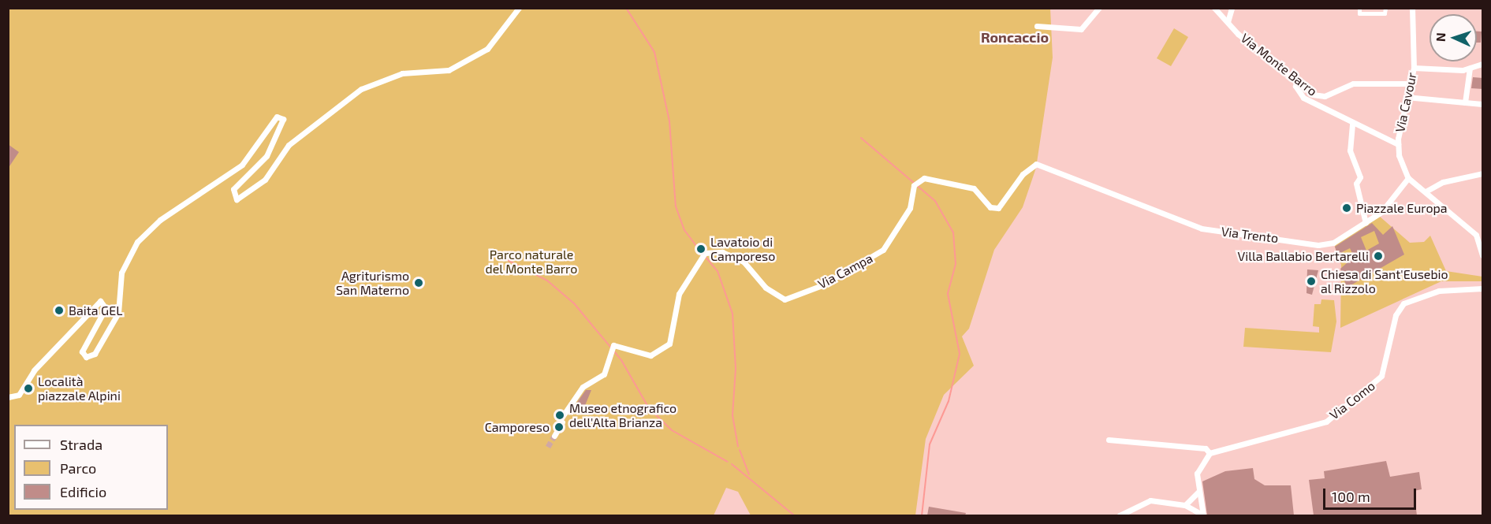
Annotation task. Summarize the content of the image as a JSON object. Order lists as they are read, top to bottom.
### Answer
{
  "streets": {
    "street": [
      "Via Monte Barro",
      "Via Cavour",
      "Via Trento",
      "Via Campa",
      "Via Como"
    ]
  },
  "crossings": [
    ["Via Monte Barro", "Via Cavour"],
    ["Via Trento", "Via Campa"]
  ],
  "districts": ["Roncaccio"],
  "parks": ["Parco naturale del Monte Barro"],
  "places": [
    "Piazzale Europa",
    "Lavatoio di Camporeso",
    "Villa Ballabio Bertarelli",
    "Chiesa di Sant'Eusebio al Rizzolo",
    "Agriturismo San Materno",
    "Baita GEL",
    "Località piazzale Alpini",
    "Museo etnografico dell'Alta Brianza",
    "Camporeso"
  ],
  "legend": ["Strada", "Parco", "Edificio"],
  "scale_bar": "100 m",
  "north": "left"
}
